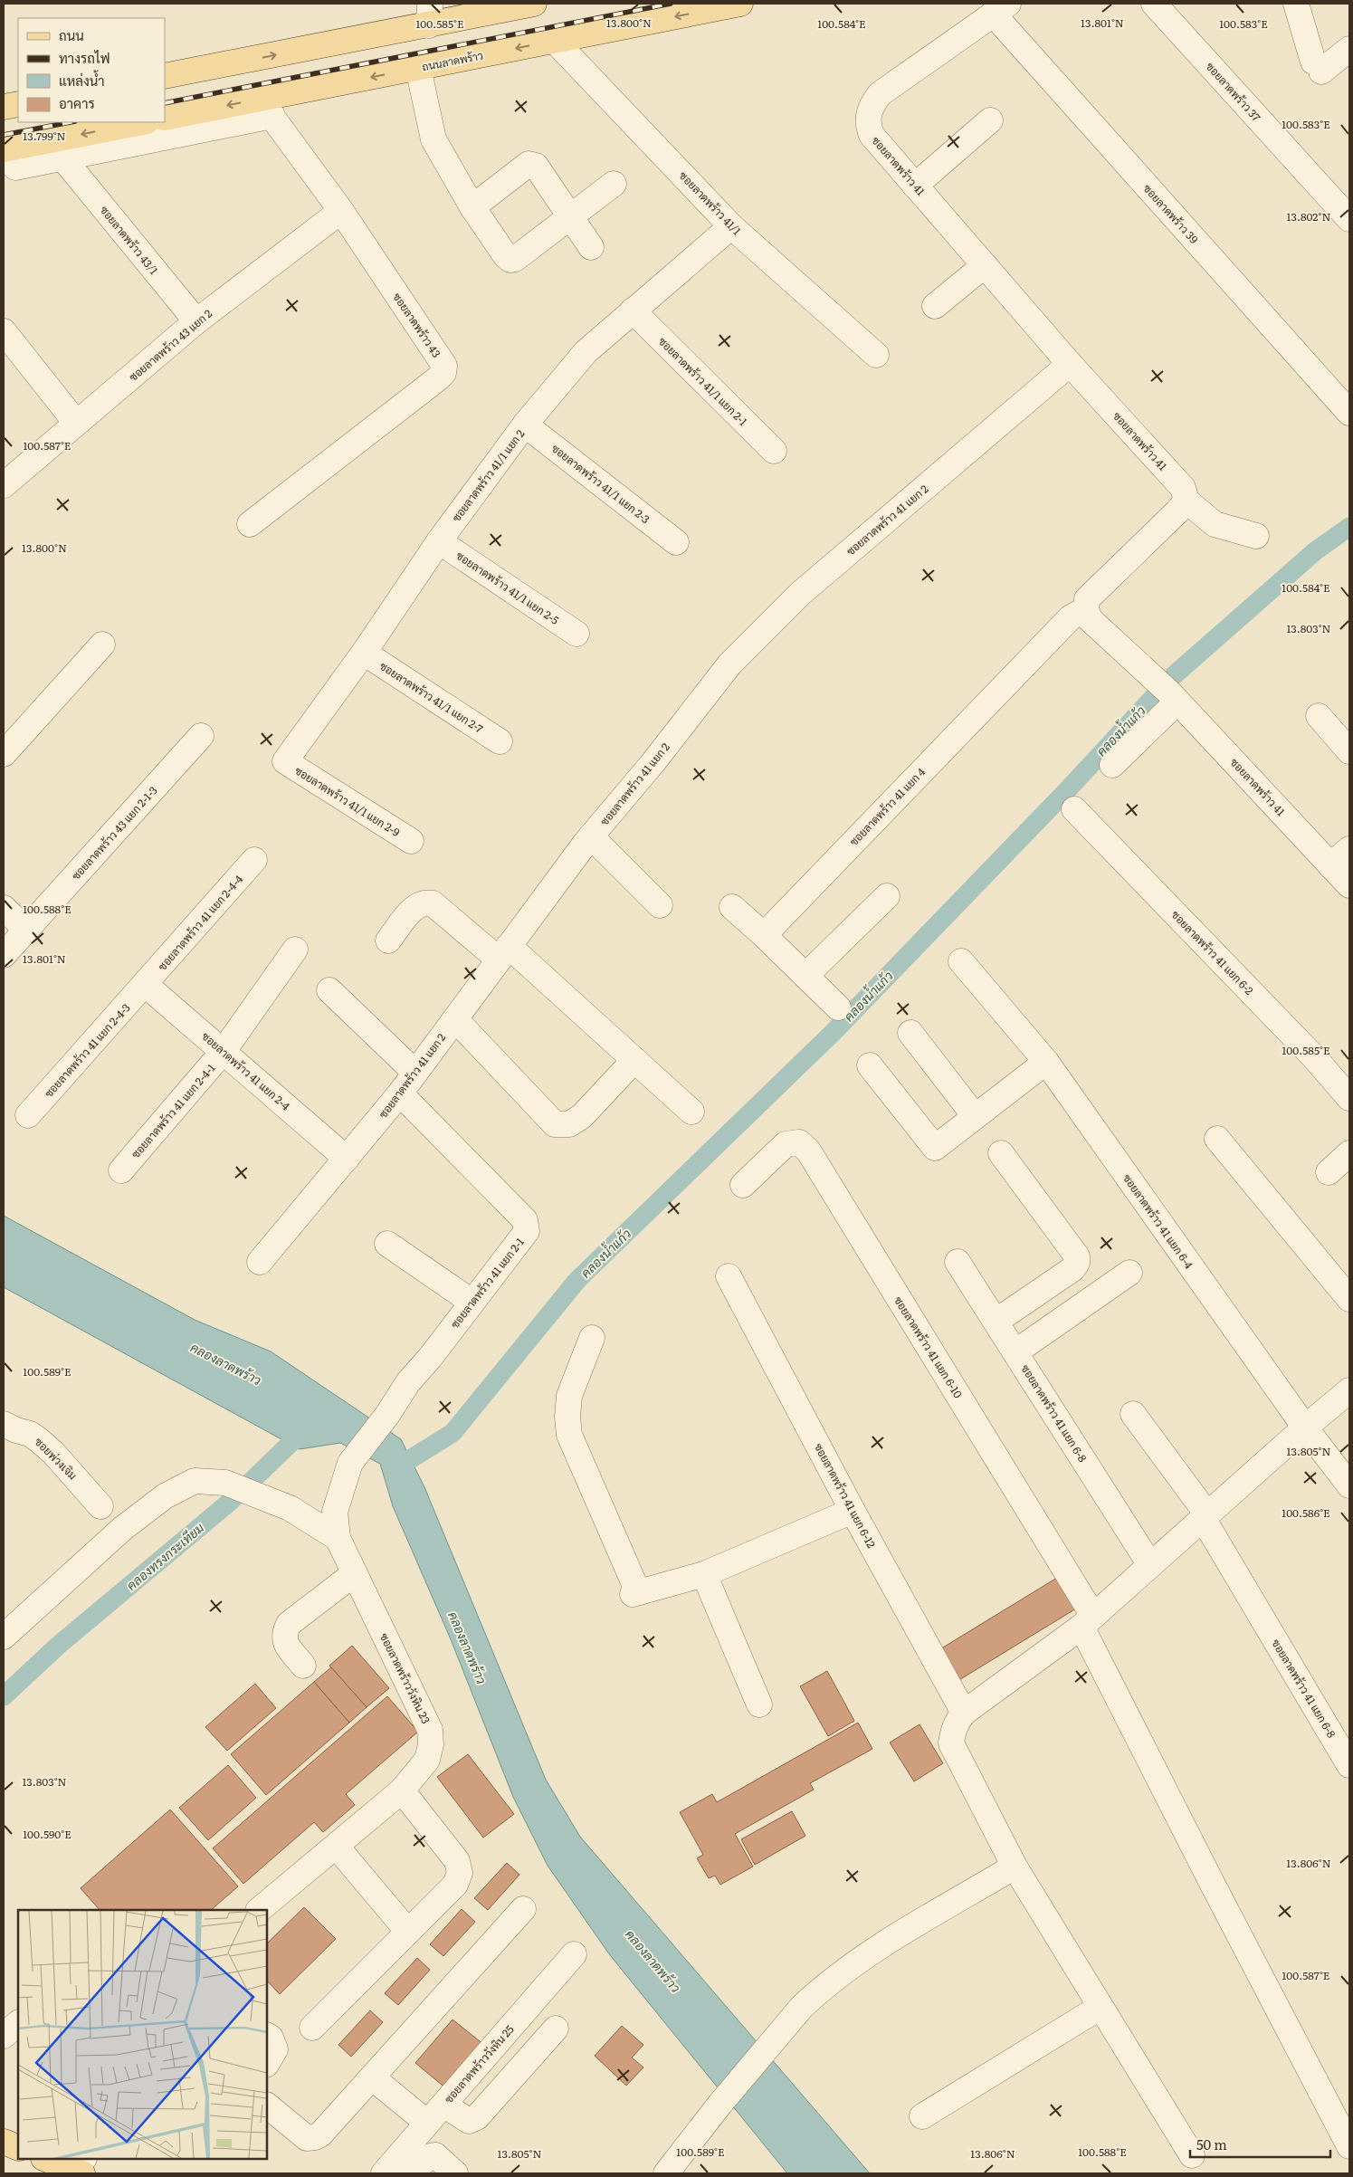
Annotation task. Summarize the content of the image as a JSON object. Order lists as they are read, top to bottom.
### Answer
{
  "streets": {
    "main road": ["ถนนลาดพร้าว"],
    "street": [
      "ซอยลาดพร้าว 37",
      "ซอยลาดพร้าว 41",
      "ซอยลาดพร้าว 41/1",
      "ซอยลาดพร้าว 39",
      "ซอยลาดพร้าว 43/1",
      "ซอยลาดพร้าว 43",
      "ซอยลาดพร้าว 43 แยก 2",
      "ซอยลาดพร้าว 41/1 แยก 2-1",
      "ซอยลาดพร้าว 41/1 แยก 2",
      "ซอยลาดพร้าว 41/1 แยก 2-3",
      "ซอยลาดพร้าว 41 แยก 2",
      "ซอยลาดพร้าว 41/1 แยก 2-5",
      "ซอยลาดพร้าว 41/1 แยก 2-7",
      "ซอยลาดพร้าว 41/1 แยก 2-9",
      "ซอยลาดพร้าว 41 แยก 4",
      "ซอยลาดพร้าว 43 แยก 2-1-3",
      "ซอยลาดพร้าว 41 แยก 2-4-4",
      "ซอยลาดพร้าว 41 แยก 6-2",
      "ซอยลาดพร้าว 41 แยก 2-4-3",
      "ซอยลาดพร้าว 41 แยก 2-4",
      "ซอยลาดพร้าว 41 แยก 2-4-1",
      "ซอยลาดพร้าว 41 แยก 6-4",
      "ซอยลาดพร้าว 41 แยก 2-1",
      "ซอยลาดพร้าว 41 แยก 6-10",
      "ซอยลาดพร้าว 41 แยก 6-8",
      "ซอยพ่วงเจิม",
      "ซอยลาดพร้าว 41 แยก 6-12",
      "ซอยลาดพร้าววังหิน 23",
      "ซอยลาดพร้าววังหิน 25"
    ]
  },
  "crossings": [
    ["ถนนลาดพร้าว", "ซอยลาดพร้าว 41/1"],
    ["ถนนลาดพร้าว", "ซอยลาดพร้าว 43"],
    ["ซอยลาดพร้าว 41", "ซอยลาดพร้าว 39"],
    ["ซอยลาดพร้าว 41", "ซอยลาดพร้าว 41 แยก 2"],
    ["ซอยลาดพร้าว 41", "ซอยลาดพร้าว 41 แยก 4"],
    ["ซอยลาดพร้าว 41/1", "ซอยลาดพร้าว 41/1 แยก 2"],
    ["ซอยลาดพร้าว 43/1", "ซอยลาดพร้าว 43 แยก 2"],
    ["ซอยลาดพร้าว 43", "ซอยลาดพร้าว 43 แยก 2"],
    ["ซอยลาดพร้าว 41/1 แยก 2-1", "ซอยลาดพร้าว 41/1 แยก 2"],
    ["ซอยลาดพร้าว 41/1 แยก 2", "ซอยลาดพร้าว 41/1 แยก 2-3"],
    ["ซอยลาดพร้าว 41/1 แยก 2", "ซอยลาดพร้าว 41/1 แยก 2-5"],
    ["ซอยลาดพร้าว 41/1 แยก 2", "ซอยลาดพร้าว 41/1 แยก 2-7"],
    ["ซอยลาดพร้าว 41/1 แยก 2", "ซอยลาดพร้าว 41/1 แยก 2-9"],
    ["ซอยลาดพร้าว 41 แยก 2", "ซอยลาดพร้าว 41 แยก 2-4"],
    ["ซอยลาดพร้าว 41 แยก 2", "ซอยลาดพร้าว 41 แยก 2-1"],
    ["ซอยลาดพร้าว 41 แยก 2-4-4", "ซอยลาดพร้าว 41 แยก 2-4-3"],
    ["ซอยลาดพร้าว 41 แยก 2-4-4", "ซอยลาดพร้าว 41 แยก 2-4"],
    ["ซอยลาดพร้าว 41 แยก 2-4-3", "ซอยลาดพร้าว 41 แยก 2-4"],
    ["ซอยลาดพร้าว 41 แยก 2-4", "ซอยลาดพร้าว 41 แยก 2-4-1"],
    ["ซอยลาดพร้าว 41 แยก 2-1", "ซอยลาดพร้าววังหิน 23"]
  ],
  "water": ["คลองน้ำแก้ว", "คลองลาดพร้าว", "คลองทรงกระเทียม"],
  "legend": [
    "ถนน",
    "ทางรถไฟ",
    "แหล่งน้ำ",
    "อาคาร"
  ],
  "scale_bar": "50 m",
  "coordinates": [
    "13.800°N",
    "13.801°N",
    "100.584°E",
    "100.585°E",
    "100.583°E",
    "13.799°N",
    "13.802°N",
    "100.587°E",
    "13.803°N",
    "100.588°E",
    "100.589°E",
    "13.805°N",
    "100.586°E",
    "100.590°E",
    "13.806°N"
  ]
}
